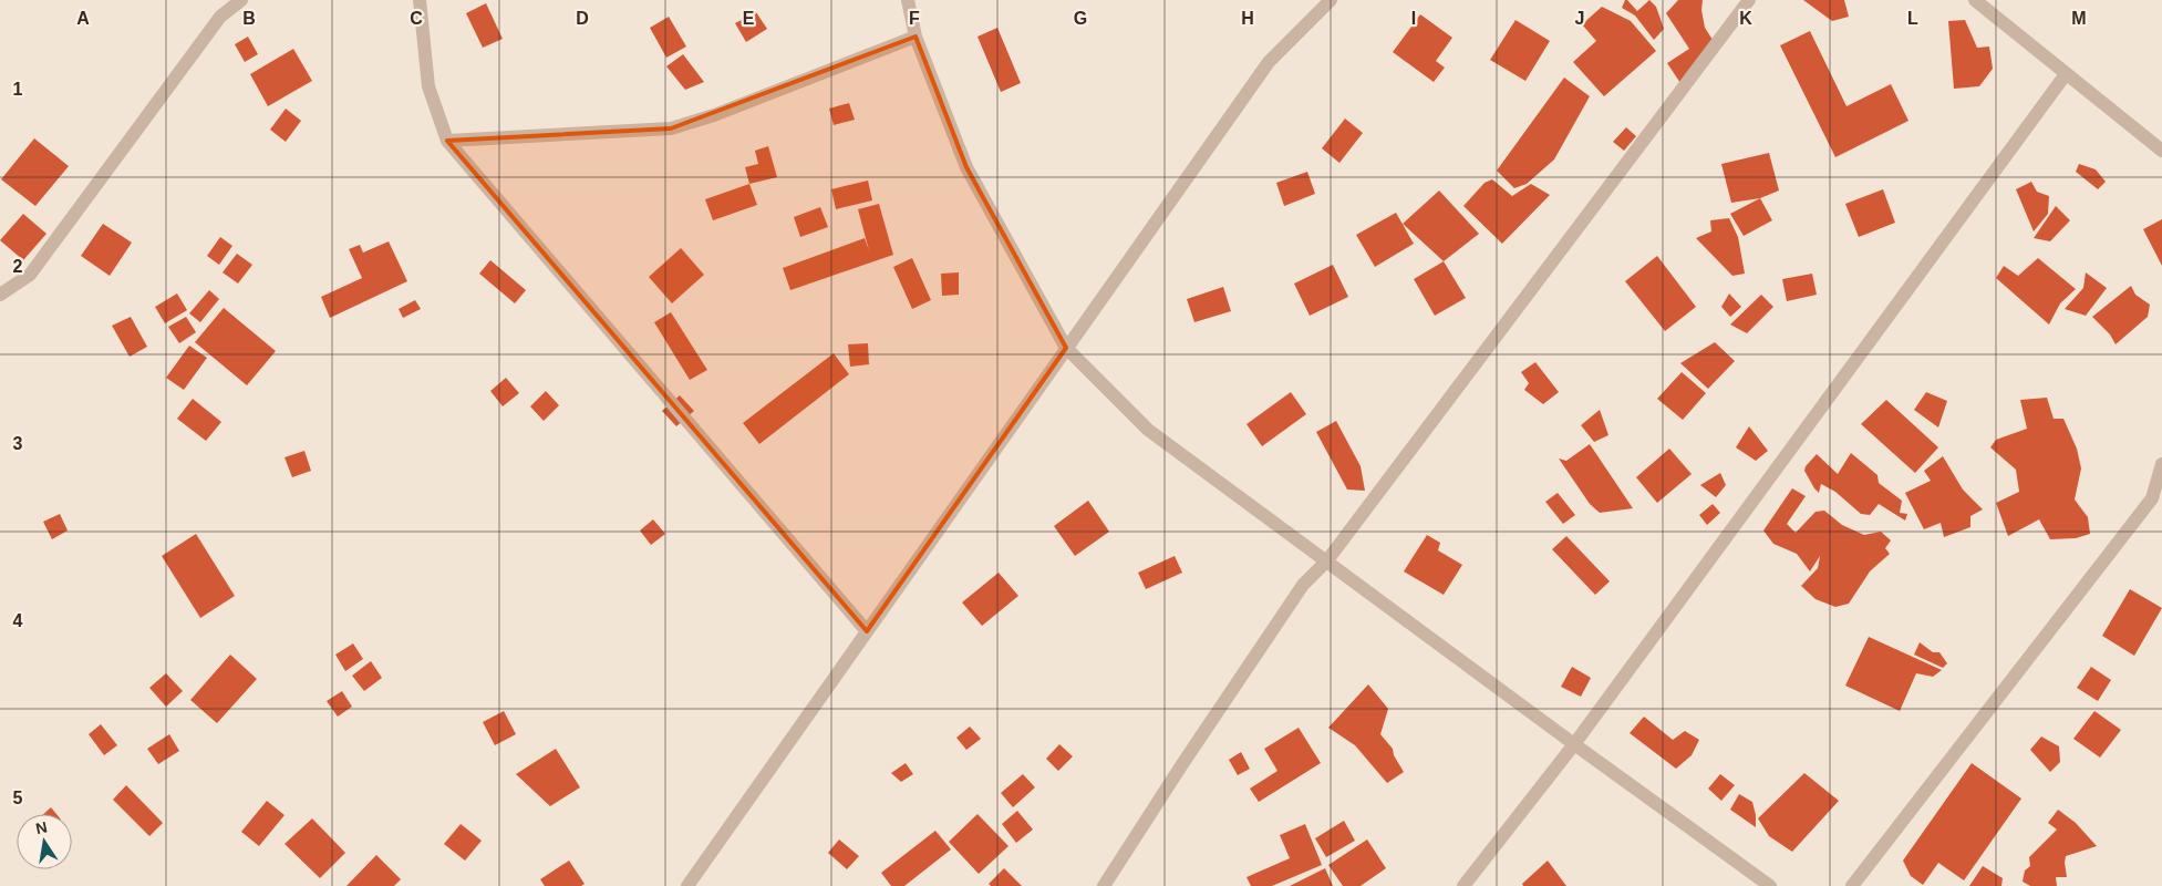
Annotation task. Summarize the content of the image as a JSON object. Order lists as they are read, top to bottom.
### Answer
{
  "north": "top",
  "grid": {
    "columns": [
      "A",
      "B",
      "C",
      "D",
      "E",
      "F",
      "G",
      "H",
      "I",
      "J",
      "K",
      "L",
      "M"
    ],
    "rows": [
      "1",
      "2",
      "3",
      "4",
      "5"
    ]
  }
}
